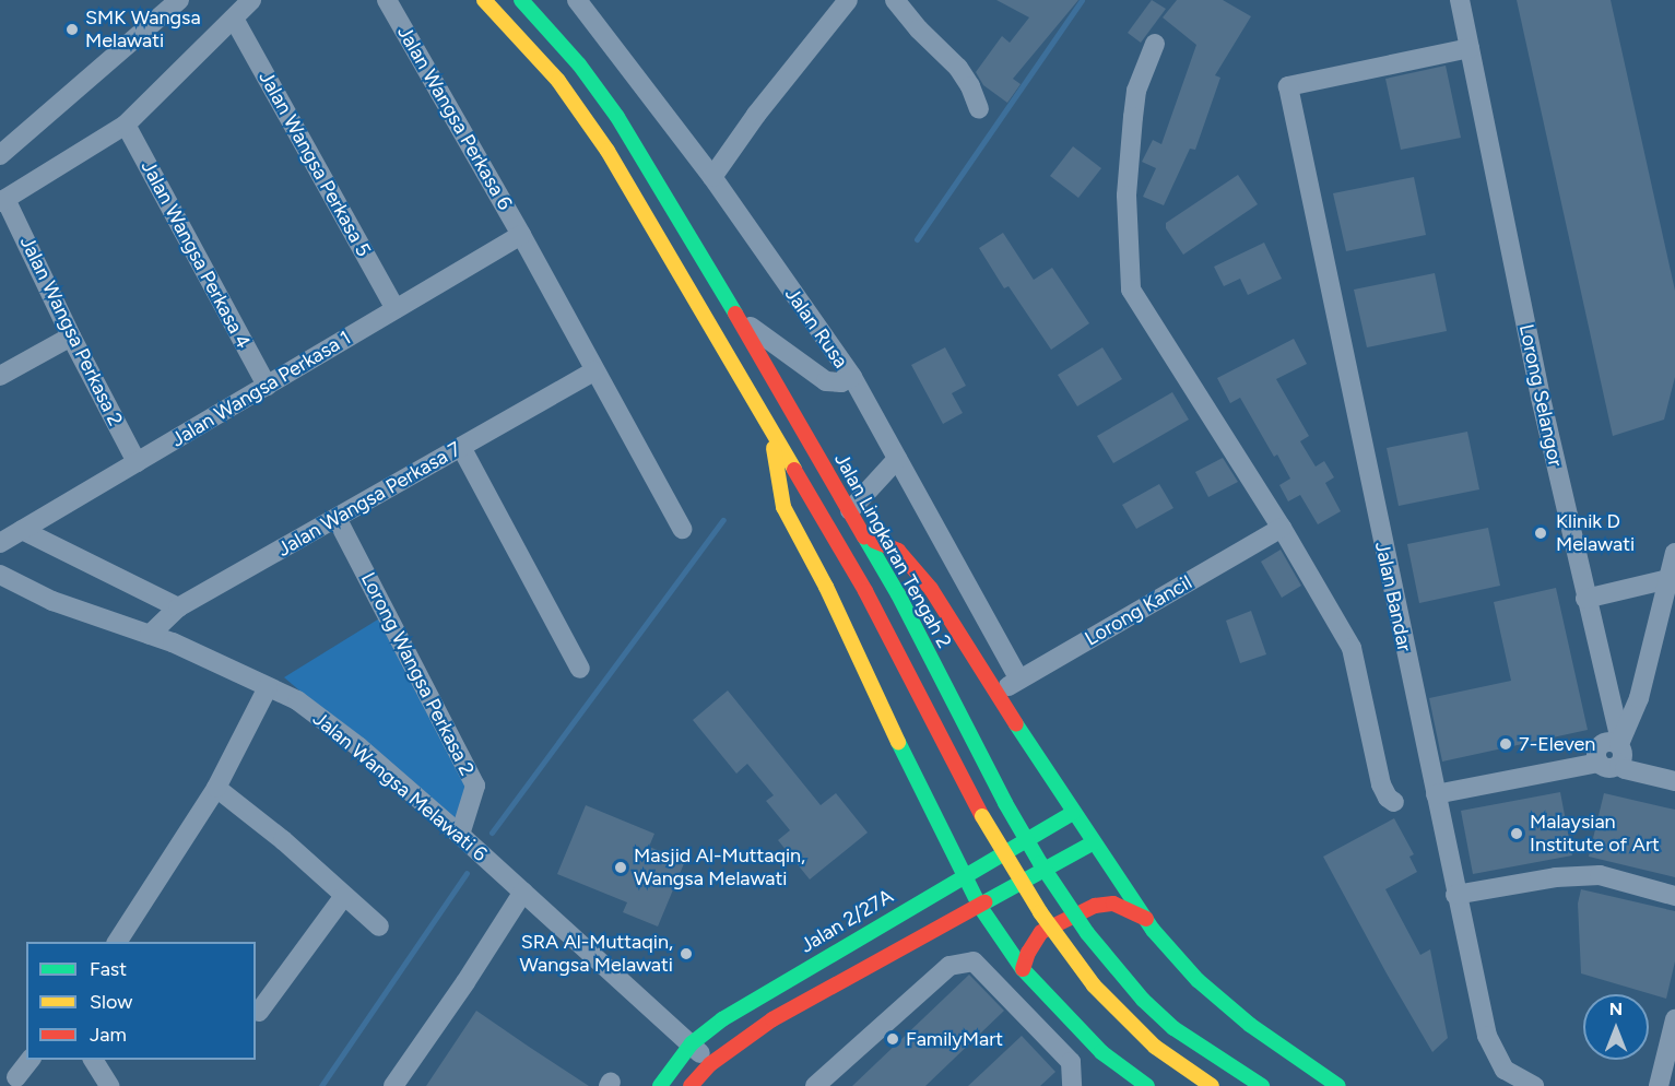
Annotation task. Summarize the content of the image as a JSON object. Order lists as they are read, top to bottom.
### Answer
{
  "streets": {
    "main road": ["Jalan Lingkaran Tengah 2", "Jalan 2/27A"],
    "street": [
      "Jalan Wangsa Perkasa 6",
      "Jalan Wangsa Perkasa 5",
      "Jalan Wangsa Perkasa 4",
      "Jalan Rusa",
      "Jalan Wangsa Perkasa 2",
      "Jalan Wangsa Perkasa 1",
      "Lorong Selangor",
      "Jalan Wangsa Perkasa 7",
      "Jalan Bandar",
      "Lorong Kancil",
      "Lorong Wangsa Perkasa 2",
      "Jalan Wangsa Melawati 6"
    ]
  },
  "crossings": [
    ["Jalan Wangsa Perkasa 6", "Jalan Wangsa Perkasa 1"],
    ["Jalan Wangsa Perkasa 6", "Jalan Wangsa Perkasa 7"],
    ["Jalan Wangsa Perkasa 5", "Jalan Wangsa Perkasa 1"],
    ["Jalan Wangsa Perkasa 4", "Jalan Wangsa Perkasa 1"],
    ["Jalan Rusa", "Lorong Kancil"],
    ["Jalan Wangsa Perkasa 2", "Jalan Wangsa Perkasa 1"],
    ["Lorong Selangor", "Jalan Bandar"],
    ["Jalan Wangsa Perkasa 7", "Lorong Wangsa Perkasa 2"],
    ["Jalan Wangsa Perkasa 7", "Jalan Wangsa Melawati 6"],
    ["Lorong Wangsa Perkasa 2", "Jalan Wangsa Melawati 6"],
    ["Jalan Wangsa Melawati 6", "Jalan 2/27A"]
  ],
  "places": [
    "SMK Wangsa Melawati",
    "Klinik D Melawati",
    "7-Eleven",
    "Malaysian Institute of Art",
    "Masjid Al-Muttaqin, Wangsa Melawati",
    "SRA Al-Muttaqin, Wangsa Melawati",
    "FamilyMart"
  ],
  "legend": ["Fast", "Slow", "Jam"],
  "north": "top"
}
